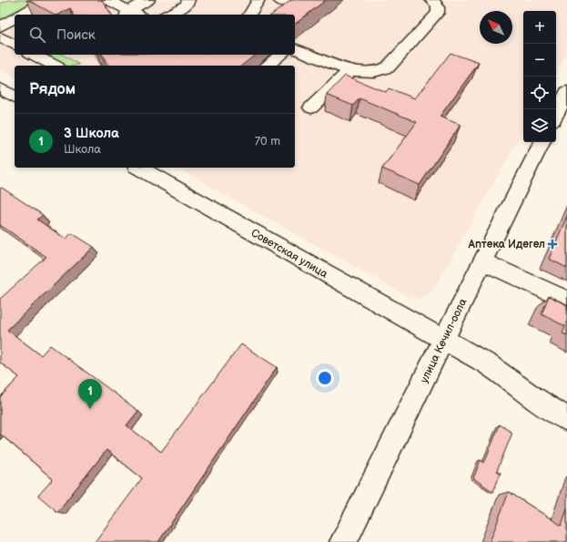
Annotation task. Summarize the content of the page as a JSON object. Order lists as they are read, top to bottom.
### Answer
{
  "streets": {
    "street": ["Советская улица", "улица Кечил-оола"]
  },
  "crossings": [
    ["Советская улица", "улица Кечил-оола"]
  ],
  "places": {
    "health": ["Аптека Идегел"]
  },
  "north": "top left",
  "page": {
    "map_buttons": ["+", "−"],
    "search": "Поиск",
    "heading": "Рядом",
    "list": [
      {
        "mark": "1",
        "name": "3 Школа",
        "note": "Школа",
        "value": "70 m"
      }
    ],
    "pins": "1"
  }
}
